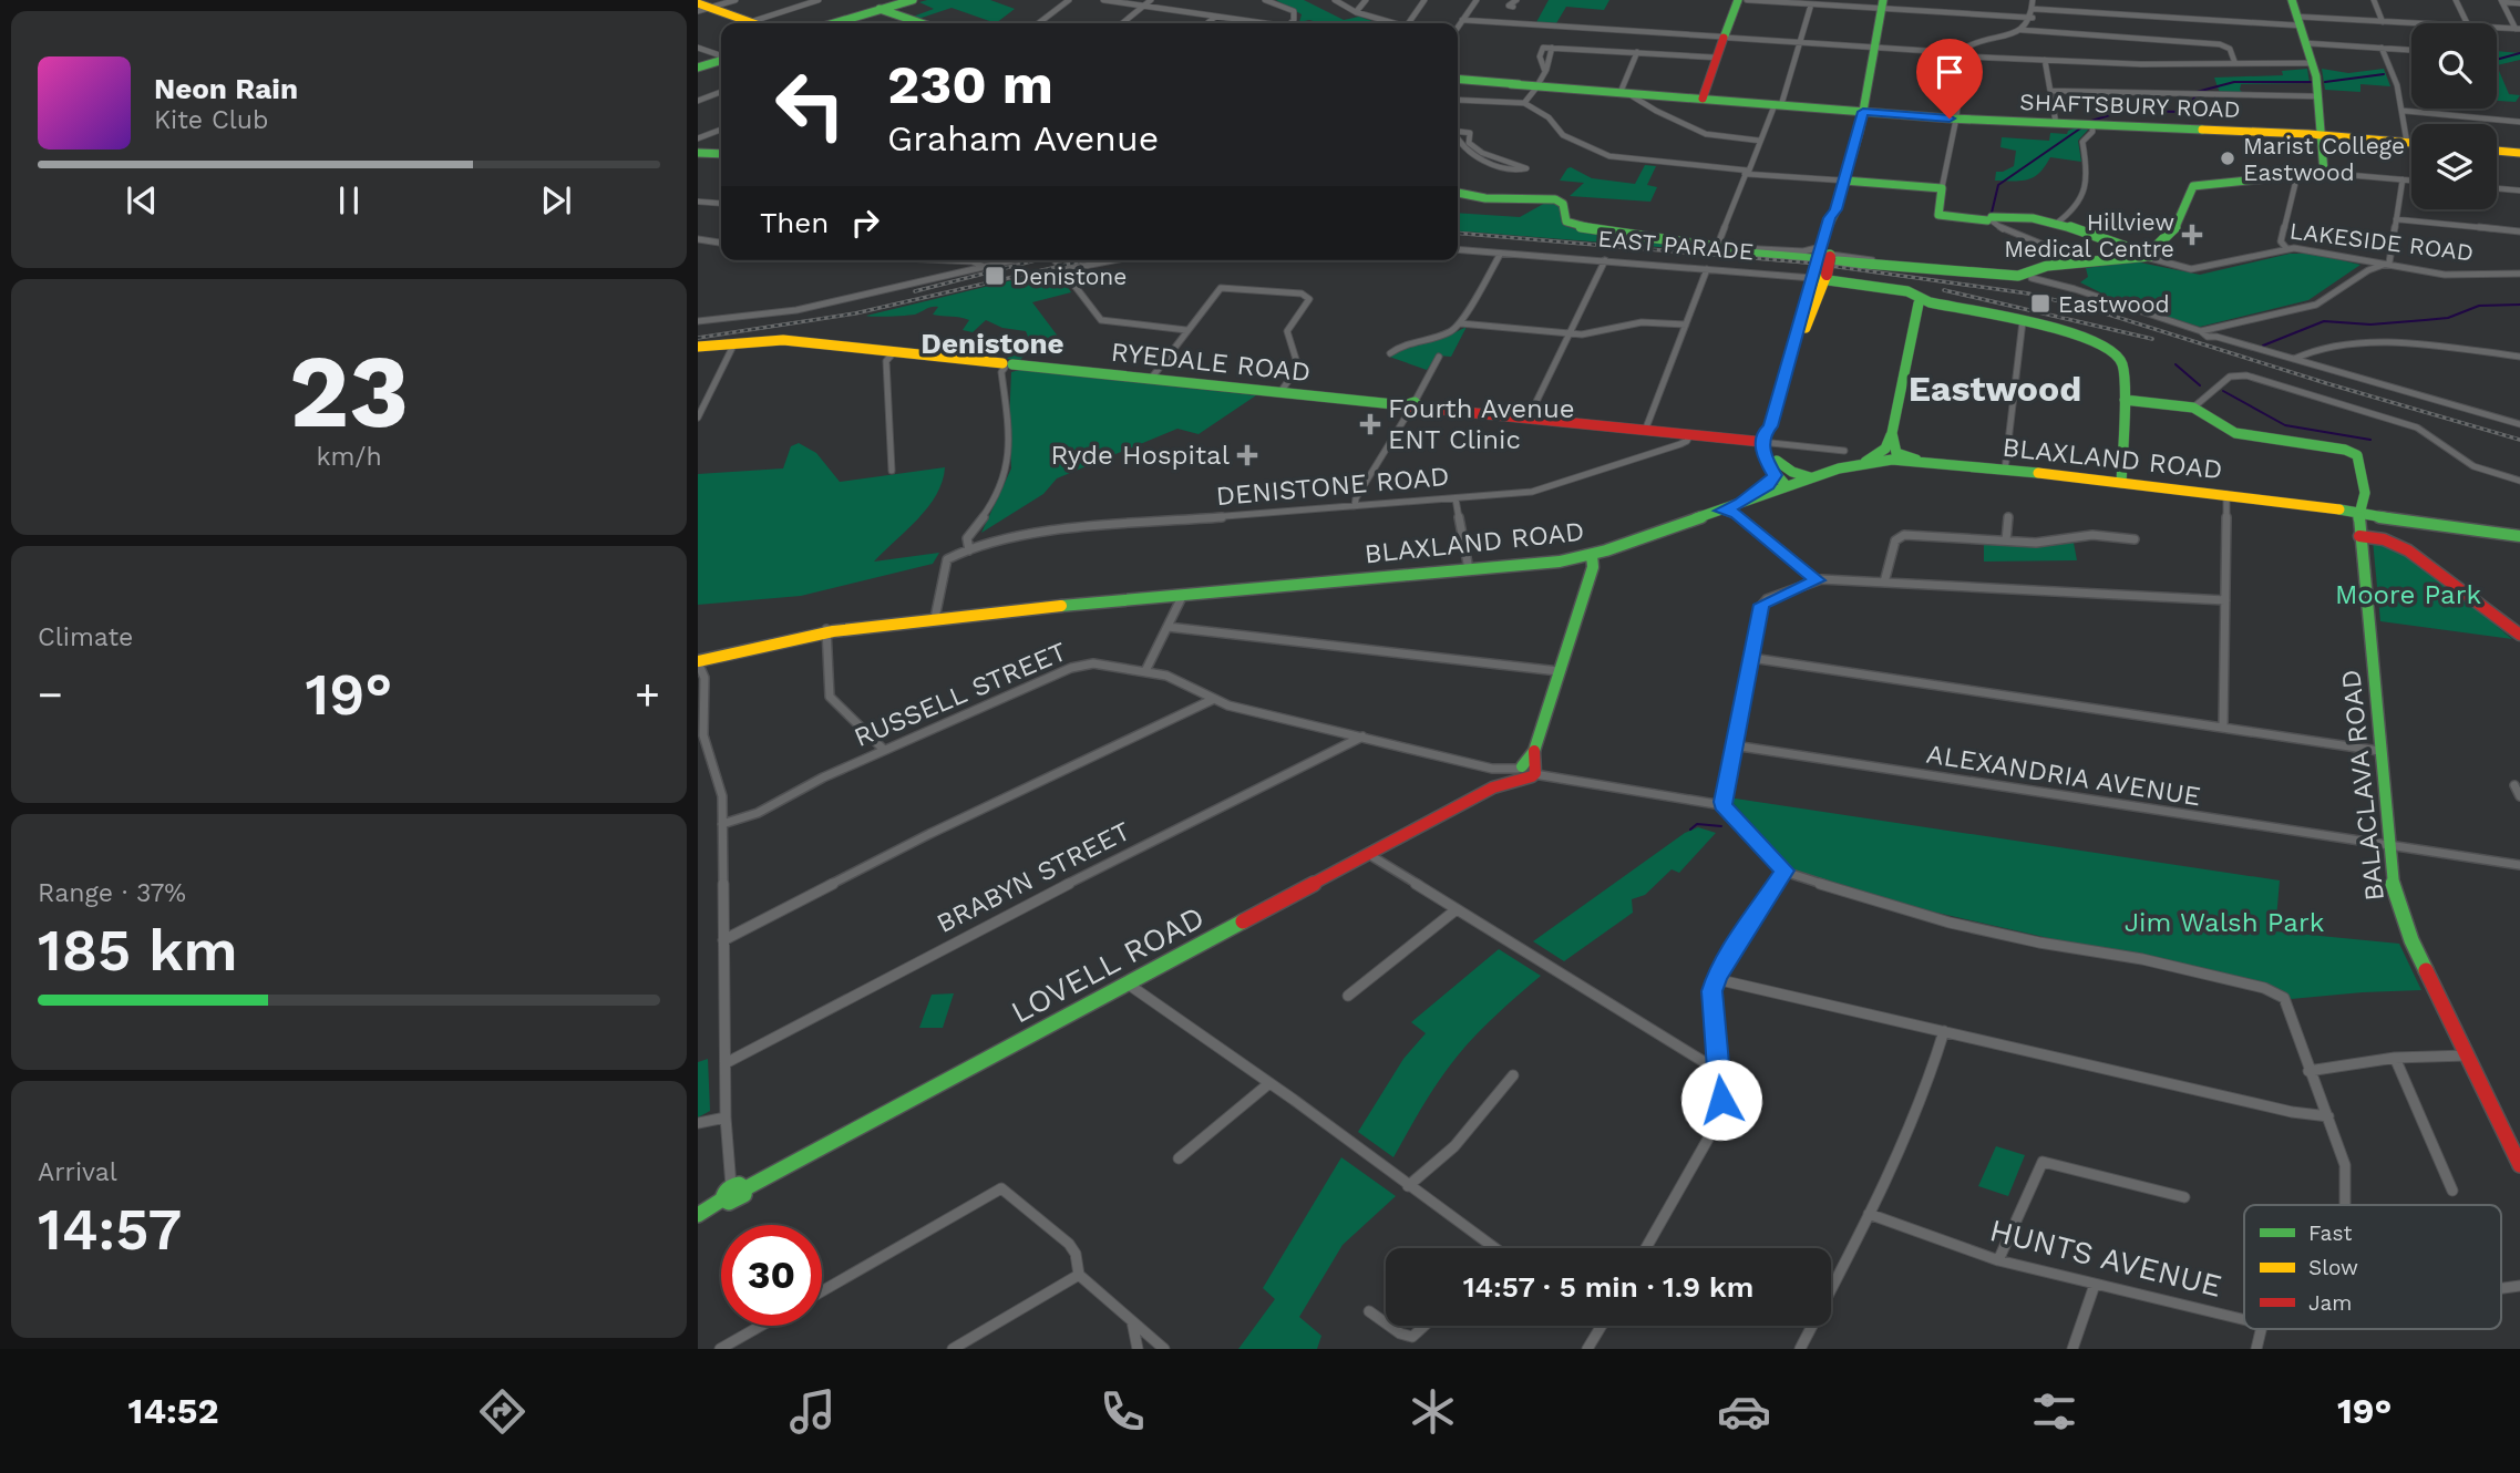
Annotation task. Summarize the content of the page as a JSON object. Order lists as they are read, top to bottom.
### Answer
{
  "streets": {
    "main road": [
      "SHAFTSBURY ROAD",
      "LAKESIDE ROAD",
      "EAST PARADE",
      "RYEDALE ROAD",
      "BLAXLAND ROAD",
      "BALACLAVA ROAD",
      "LOVELL ROAD"
    ],
    "street": [
      "DENISTONE ROAD",
      "RUSSELL STREET",
      "ALEXANDRIA AVENUE",
      "BRABYN STREET",
      "HUNTS AVENUE"
    ]
  },
  "crossings": [
    ["RYEDALE ROAD", "DENISTONE ROAD"],
    ["BLAXLAND ROAD", "BALACLAVA ROAD"],
    ["RUSSELL STREET", "BRABYN STREET"],
    ["RUSSELL STREET", "LOVELL ROAD"],
    ["ALEXANDRIA AVENUE", "BALACLAVA ROAD"]
  ],
  "districts": ["Denistone", "Eastwood"],
  "parks": ["Moore Park", "Jim Walsh Park"],
  "places": {
    "other": ["Marist College Eastwood"],
    "health": ["Hillview Medical Centre", "Fourth Avenue ENT Clinic", "Ryde Hospital"],
    "transit": ["Denistone", "Eastwood"]
  },
  "legend": ["Fast", "Slow", "Jam"],
  "page": {
    "turn": ["230 m", "Graham Avenue"],
    "song": ["Neon Rain", "Kite Club"],
    "then": "Then",
    "tile": [
      ["23", "km/h"],
      "Climate",
      ["Range · 37%", "185 km"],
      ["Arrival", "14:57"]
    ],
    "heat": ["−", "19°", "+"],
    "limit": "30",
    "trip": "14:57 · 5 min · 1.9 km",
    "tabs": ["14:52", "19°"]
  }
}
